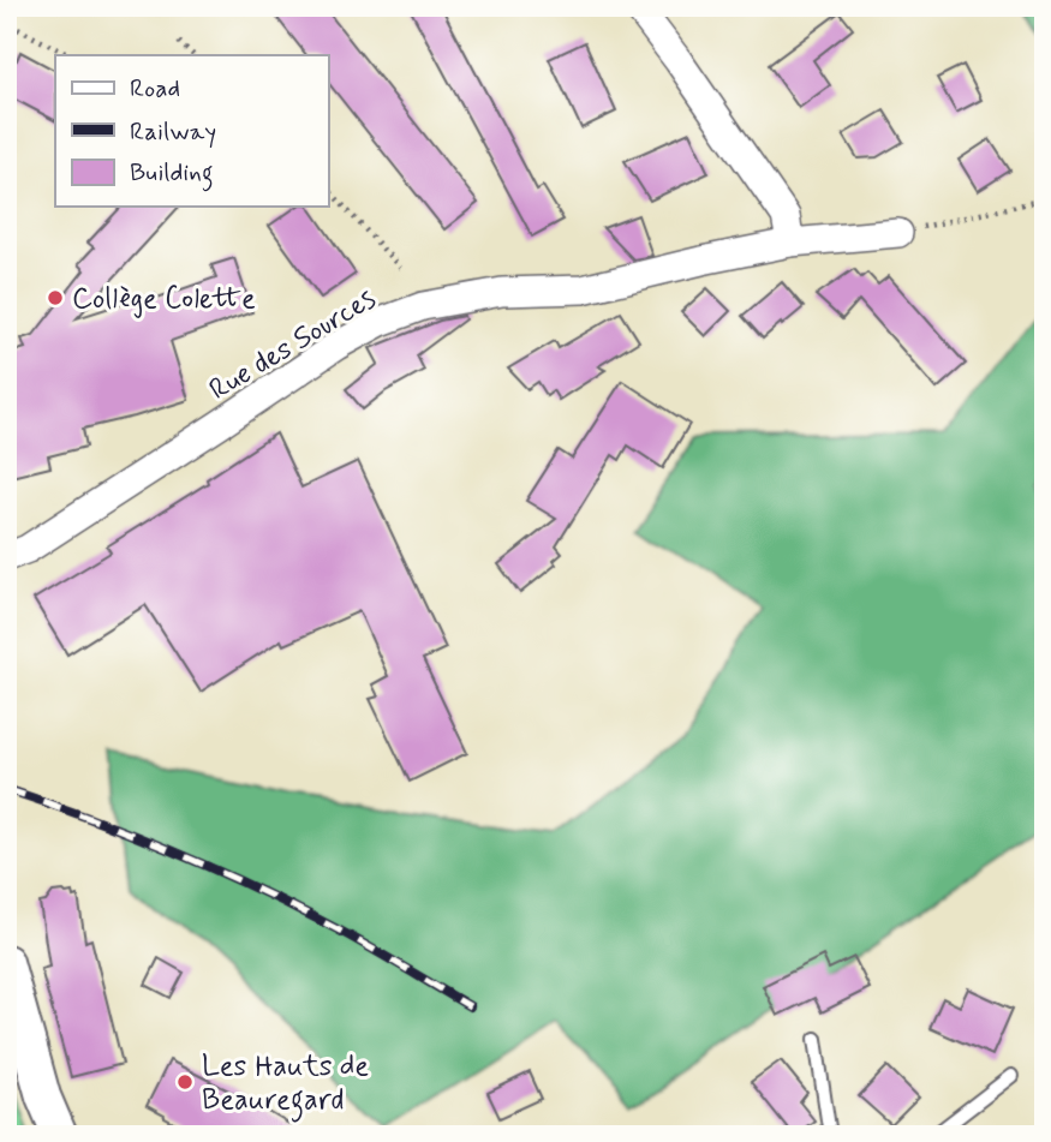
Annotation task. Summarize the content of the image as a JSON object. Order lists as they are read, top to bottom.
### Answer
{
  "streets": {
    "street": ["Rue des Sources"]
  },
  "places": ["Collège Colette", "Les Hauts de Beauregard"],
  "legend": ["Road", "Railway", "Building"]
}
